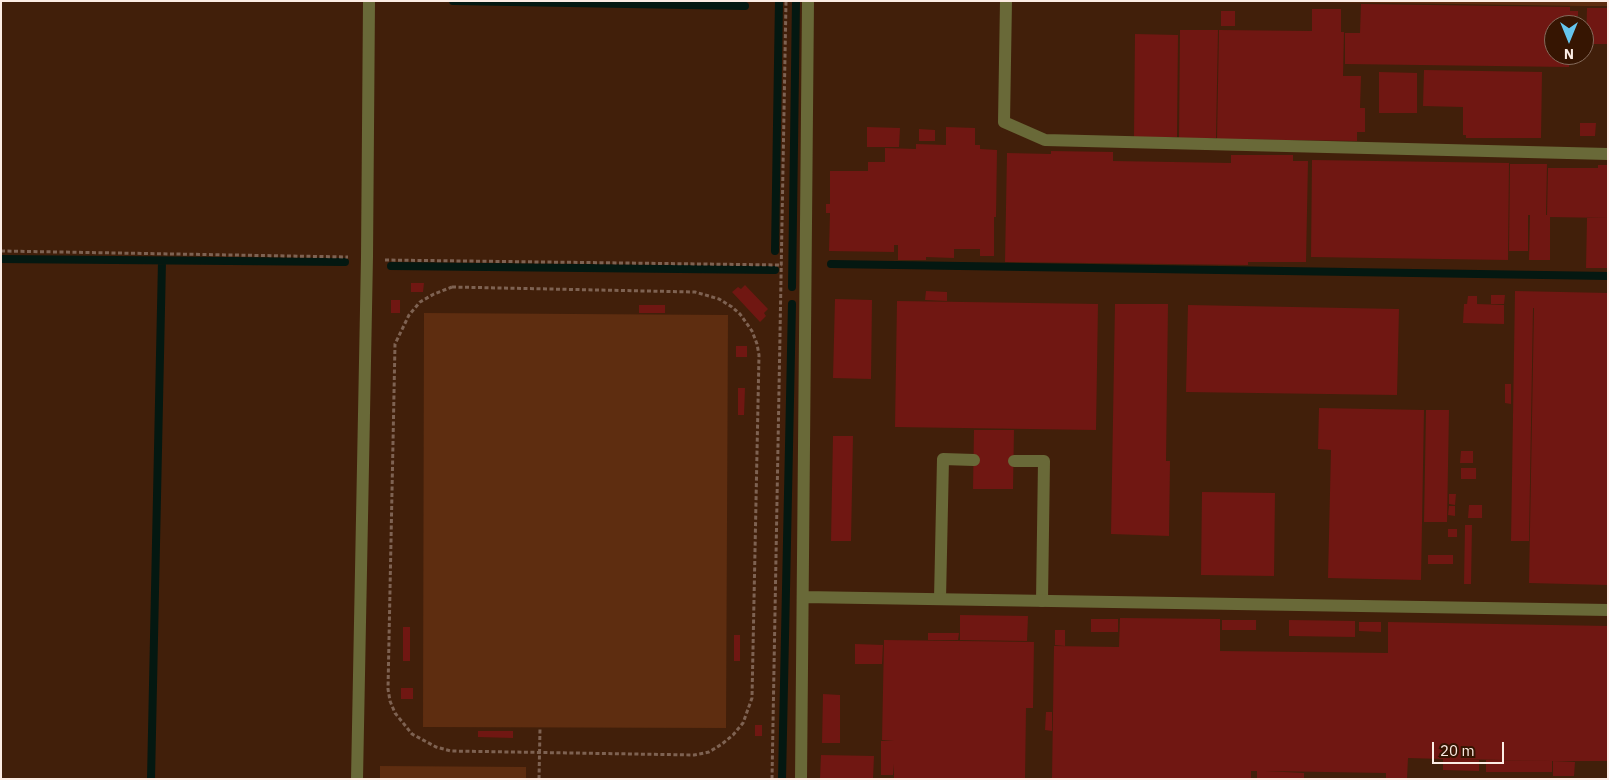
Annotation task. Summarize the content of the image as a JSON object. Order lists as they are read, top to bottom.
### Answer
{
  "scale_bar": "20 m",
  "north": "bottom"
}
